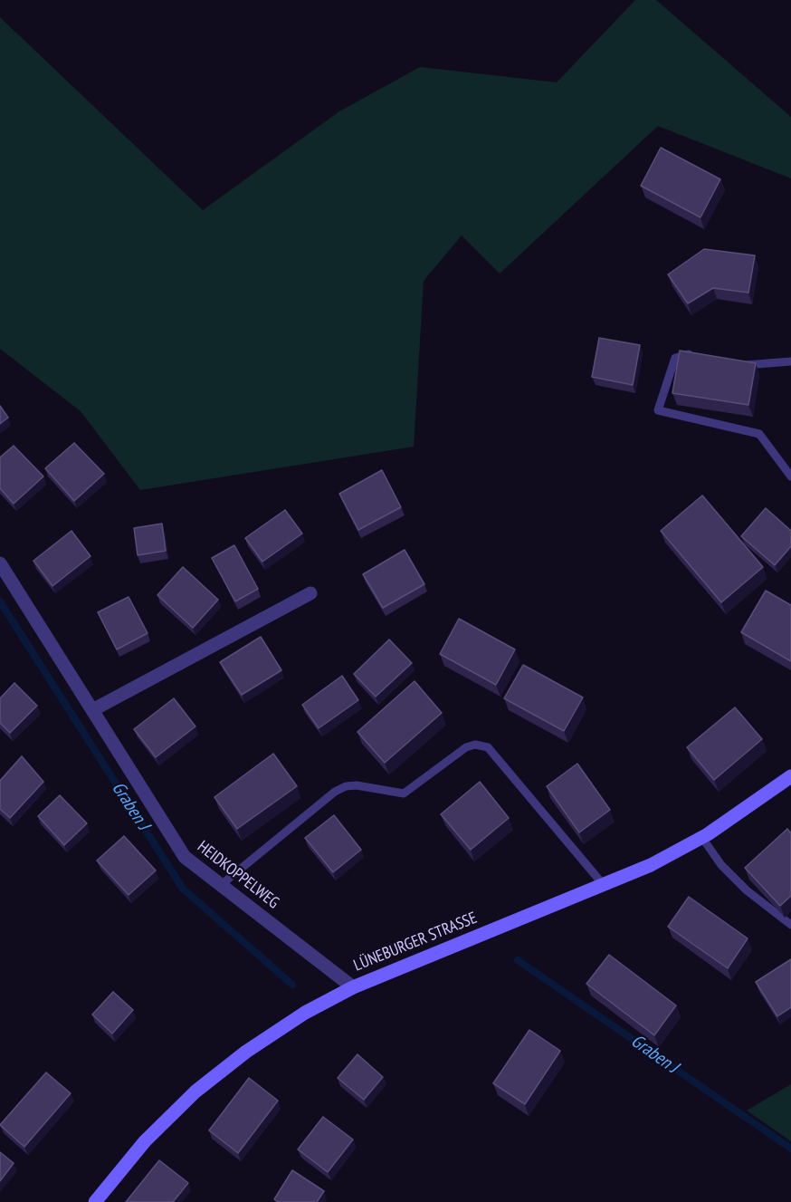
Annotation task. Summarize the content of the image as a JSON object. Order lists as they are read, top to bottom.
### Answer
{
  "streets": {
    "main road": ["LÜNEBURGER STRASSE"],
    "street": ["HEIDKOPPELWEG"]
  },
  "crossings": [
    ["HEIDKOPPELWEG", "LÜNEBURGER STRASSE"]
  ],
  "water": ["Graben J"]
}
